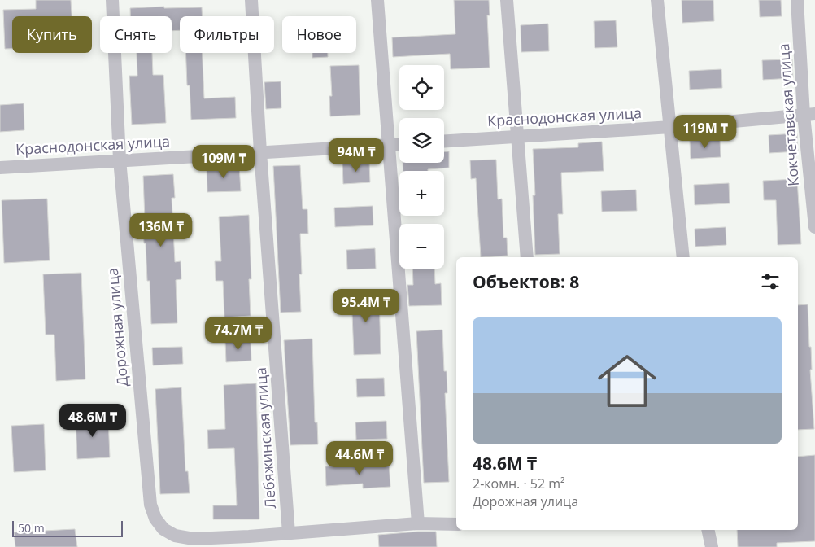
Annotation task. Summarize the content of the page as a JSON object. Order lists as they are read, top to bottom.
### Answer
{
  "streets": {
    "street": [
      "Кокчетавская улица",
      "Краснодонская улица",
      "Дорожная улица",
      "Лебяжинская улица"
    ]
  },
  "crossings": [
    ["Кокчетавская улица", "Краснодонская улица"],
    ["Краснодонская улица", "Дорожная улица"],
    ["Краснодонская улица", "Лебяжинская улица"]
  ],
  "scale_bar": "50 m",
  "page": {
    "chip": [
      "Купить",
      "Снять",
      "Фильтры",
      "Новое"
    ],
    "map_buttons": ["+", "−"],
    "price": [
      "119M ₸",
      "94M ₸",
      "109M ₸",
      "136M ₸",
      "95.4M ₸",
      "74.7M ₸",
      "48.6M ₸",
      "44.6M ₸"
    ],
    "heading": "Объектов: 8",
    "list": [
      {
        "name": "48.6M ₸",
        "note": "2-комн. · 52 m² · Дорожная улица"
      }
    ],
    "scale": "50 m"
  }
}
